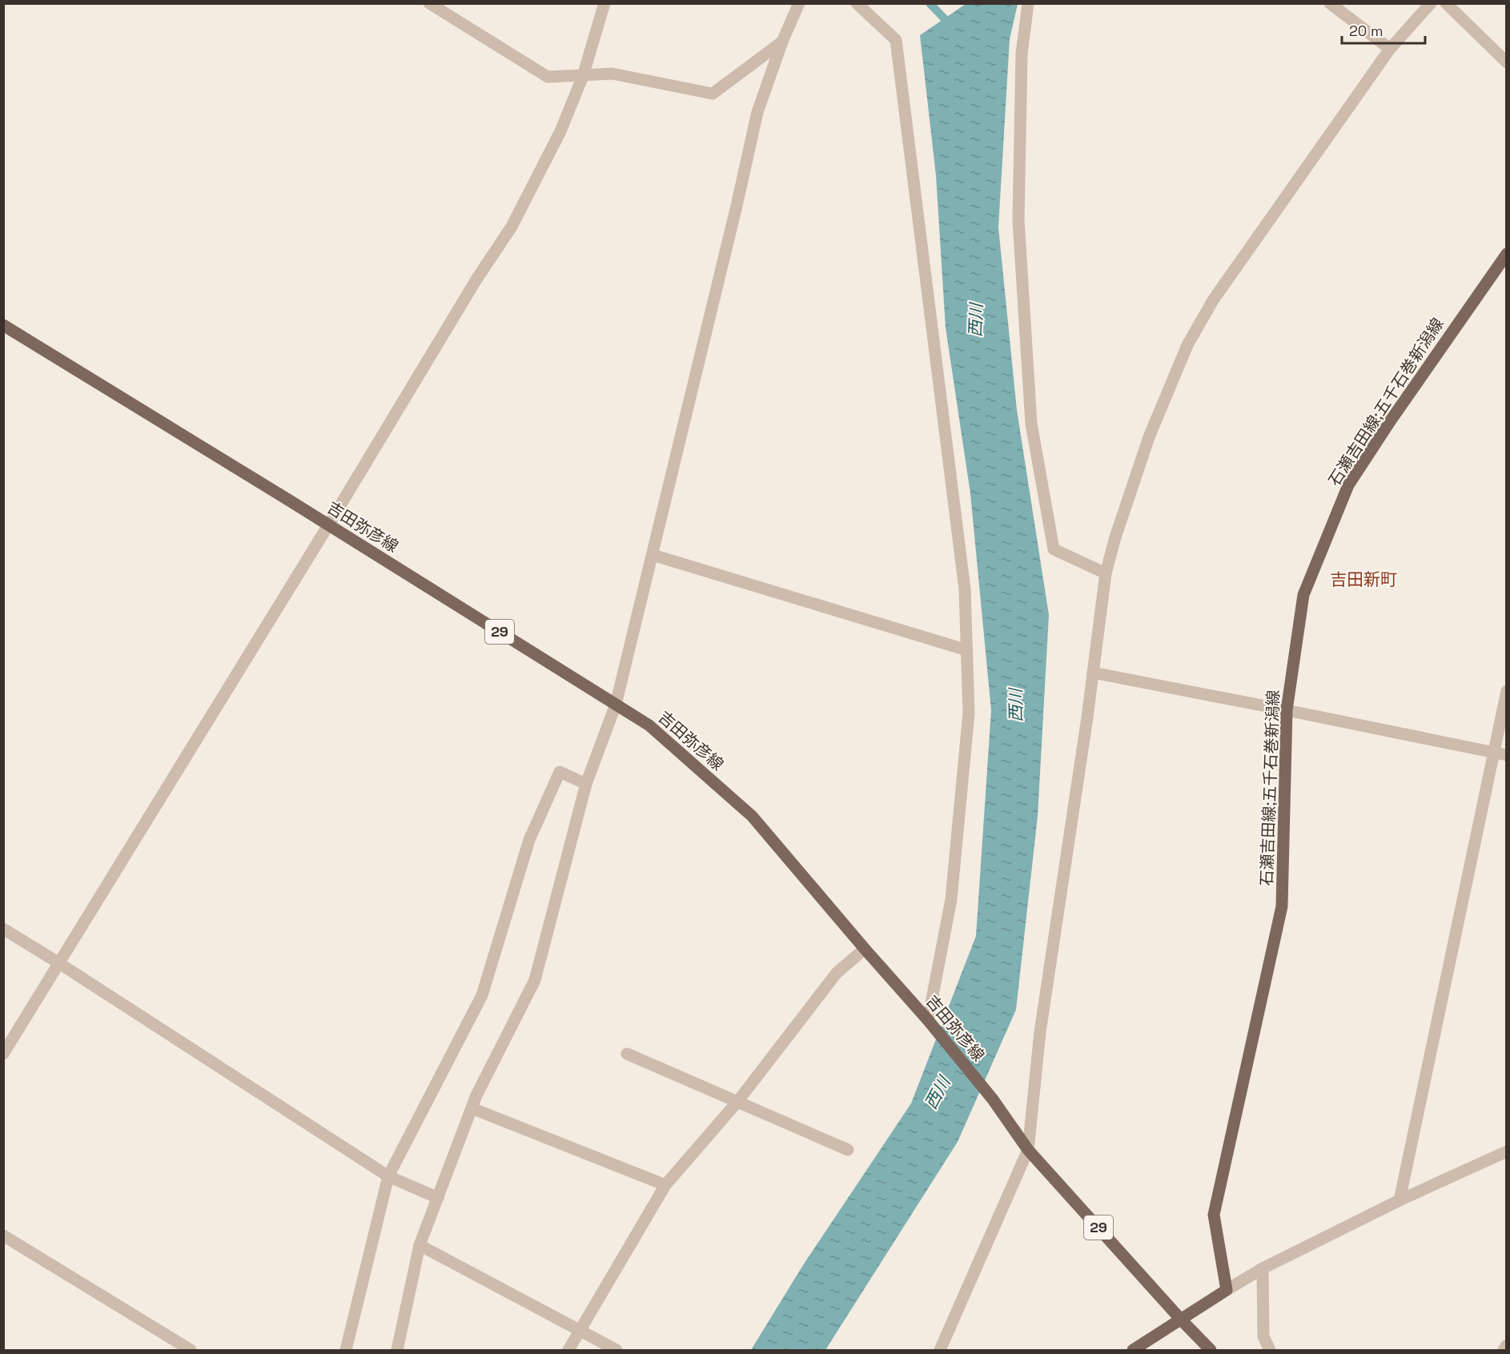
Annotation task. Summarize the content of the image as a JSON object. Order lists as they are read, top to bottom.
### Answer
{
  "streets": {
    "main road": ["石瀬吉田線;五千石巻新潟線", "吉田弥彦線", "29"]
  },
  "districts": ["吉田新町"],
  "water": ["西川"],
  "scale_bar": "20 m"
}
